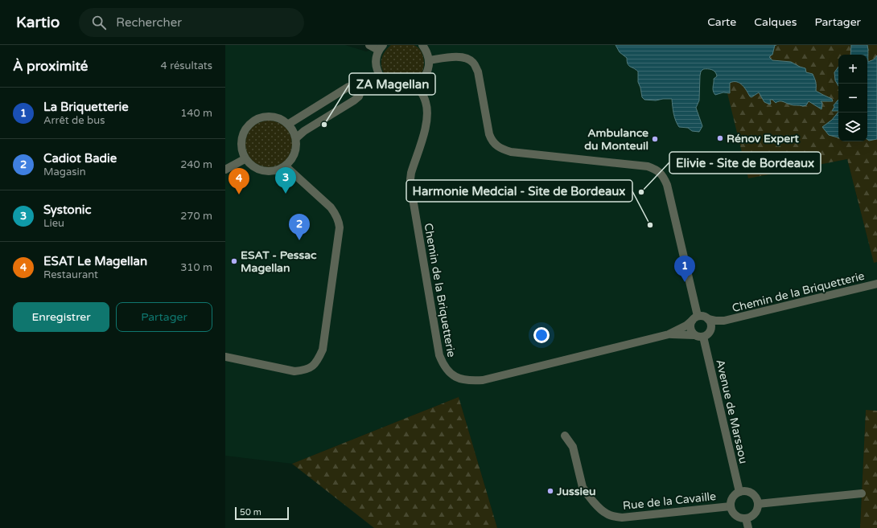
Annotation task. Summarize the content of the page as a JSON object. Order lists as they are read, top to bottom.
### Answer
{
  "streets": {
    "street": ["Chemin de la Briquetterie", "Avenue de Marsaou", "Rue de la Cavaille"]
  },
  "crossings": [
    ["Chemin de la Briquetterie", "Avenue de Marsaou"],
    ["Avenue de Marsaou", "Rue de la Cavaille"]
  ],
  "places": [
    "ZA Magellan",
    "Rénov Expert",
    "Ambulance du Monteuil",
    "Elivie - Site de Bordeaux",
    "Harmonie Medcial - Site de Bordeaux",
    "ESAT - Pessac Magellan",
    "Jussieu"
  ],
  "scale_bar": "50 m",
  "page": {
    "header": "Kartio",
    "search": "Rechercher",
    "nav": ["Carte", "Calques", "Partager"],
    "heading": ["À proximité", "4 résultats"],
    "map_buttons": ["+", "−"],
    "list": [
      {
        "mark": "1",
        "name": "La Briquetterie",
        "note": "Arrêt de bus",
        "value": "140 m"
      },
      {
        "mark": "2",
        "name": "Cadiot Badie",
        "note": "Magasin",
        "value": "240 m"
      },
      {
        "mark": "3",
        "name": "Systonic",
        "note": "Lieu",
        "value": "270 m"
      },
      {
        "mark": "4",
        "name": "ESAT Le Magellan",
        "note": "Restaurant",
        "value": "310 m"
      }
    ],
    "pins": [
      "3",
      "4",
      "2",
      "1"
    ],
    "buttons": ["Enregistrer", "Partager"],
    "scale": "50 m"
  }
}
